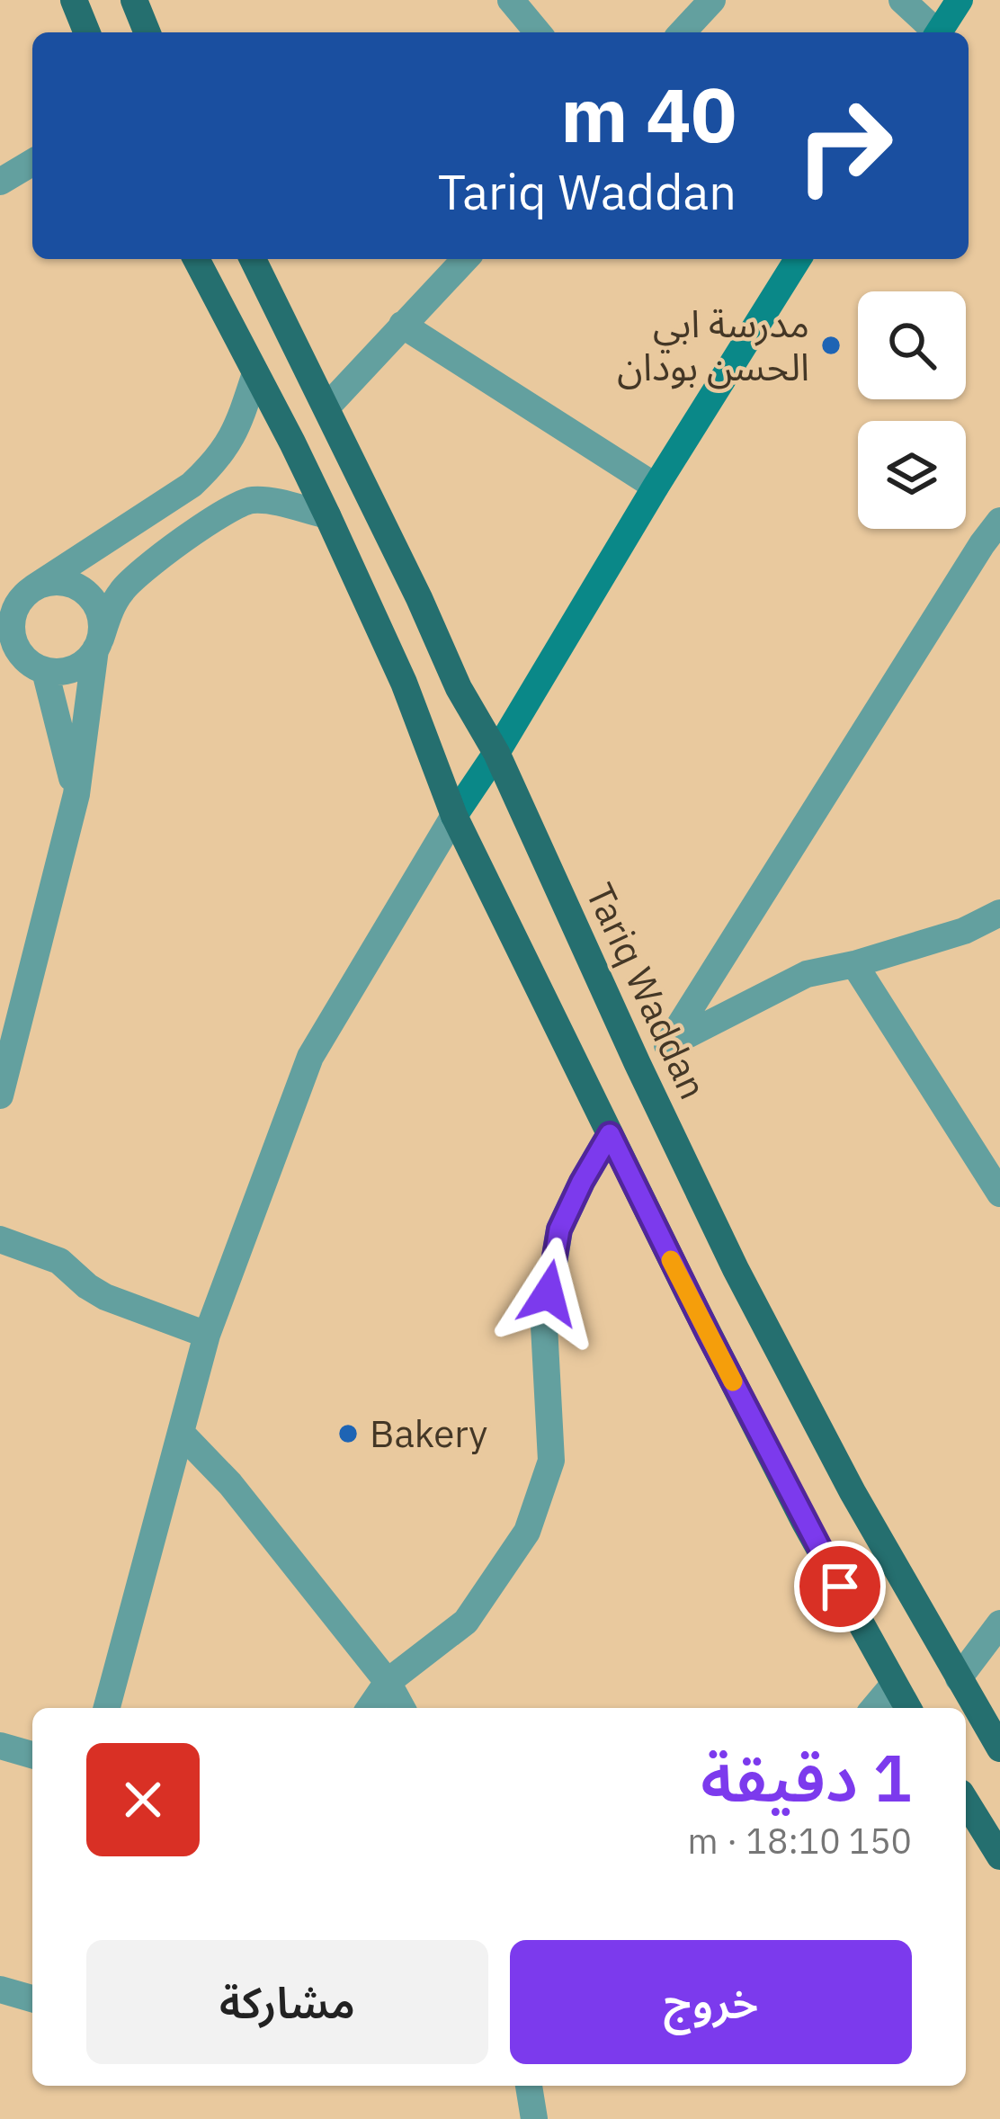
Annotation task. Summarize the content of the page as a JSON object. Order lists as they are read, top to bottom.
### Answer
{
  "streets": {
    "main road": ["Tariq Waddan"]
  },
  "places": ["مدرسة ابي الحسن بودان", "Bakery"],
  "page": {
    "turn": ["40 m", "Tariq Waddan"],
    "heading": ["1 دقيقة", "150 m · 18:10"],
    "buttons": ["خروج", "مشاركة"]
  }
}
